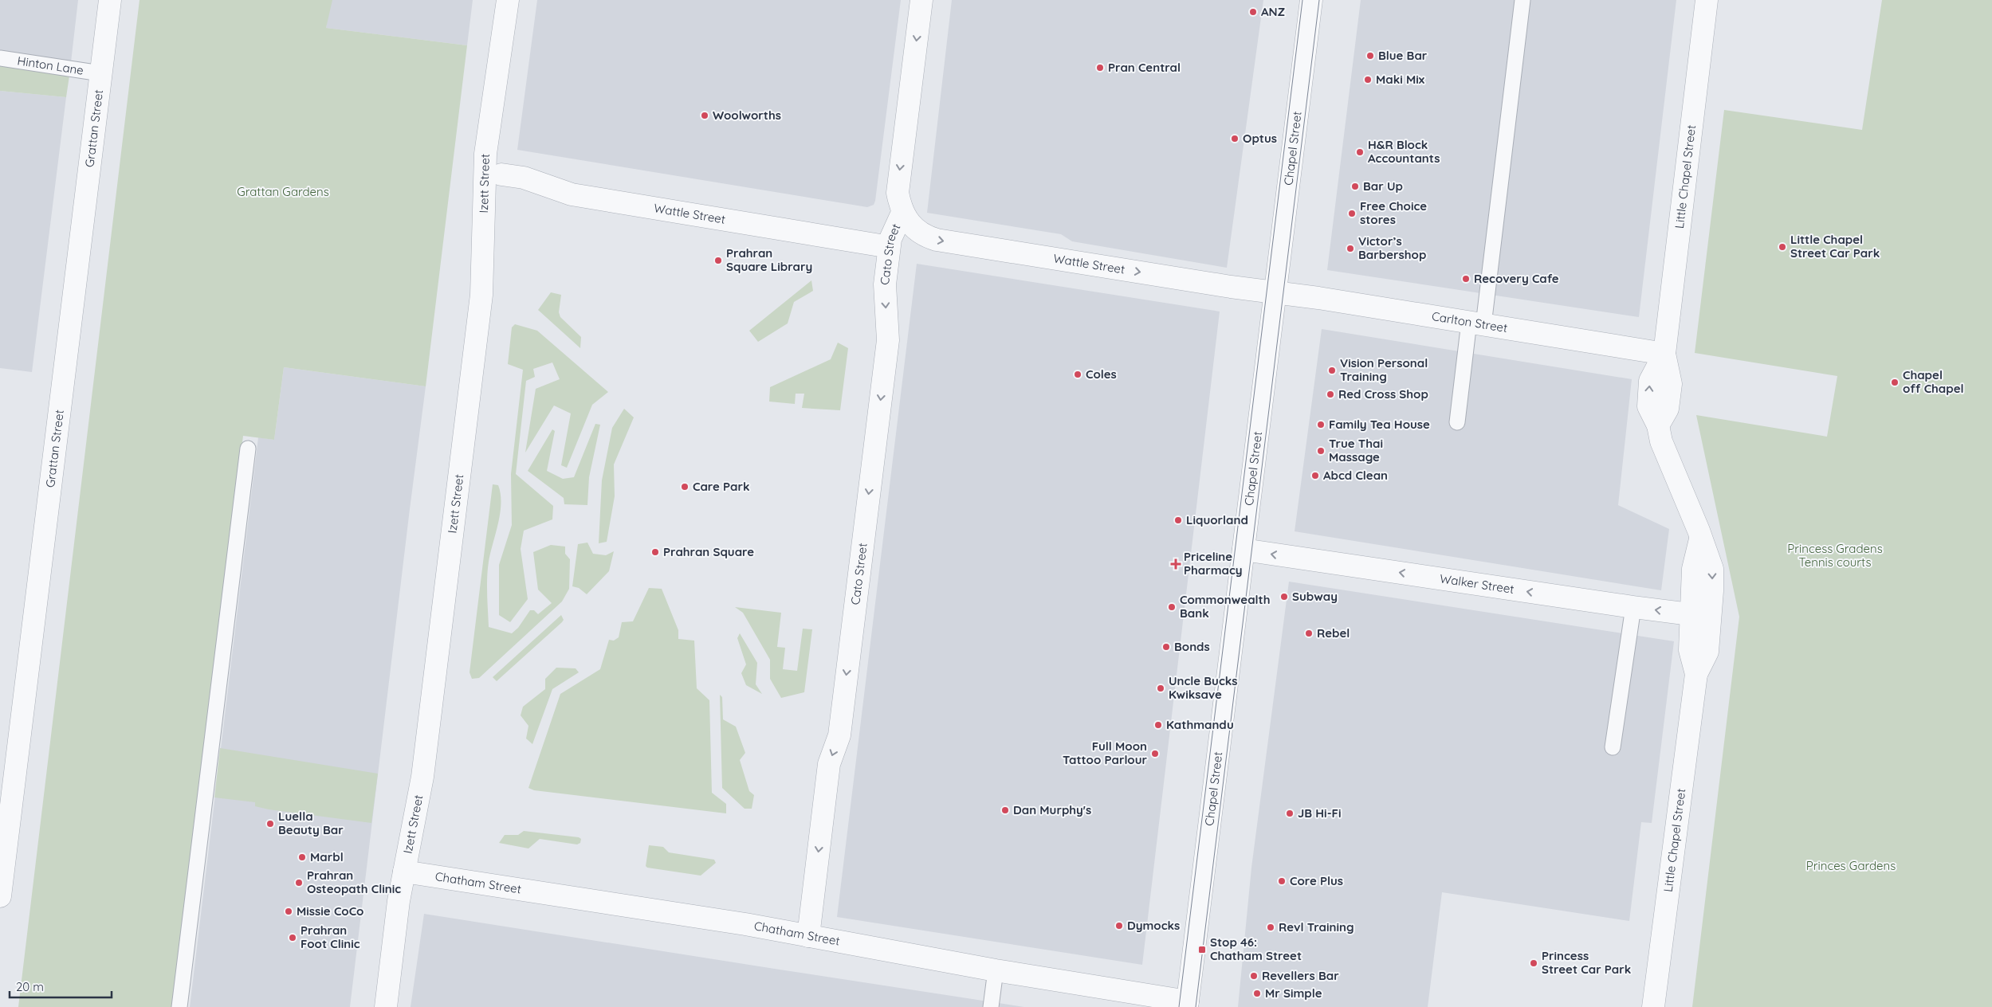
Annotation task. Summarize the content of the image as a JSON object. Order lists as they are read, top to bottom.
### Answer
{
  "streets": {
    "street": [
      "Grattan Street",
      "Chapel Street",
      "Little Chapel Street",
      "Izett Street",
      "Wattle Street",
      "Cato Street",
      "Carlton Street",
      "Walker Street",
      "Chatham Street"
    ],
    "lane": ["Hinton Lane"]
  },
  "crossings": [
    ["Hinton Lane", "Grattan Street"],
    ["Chapel Street", "Wattle Street"],
    ["Chapel Street", "Carlton Street"],
    ["Chapel Street", "Walker Street"],
    ["Chapel Street", "Chatham Street"],
    ["Little Chapel Street", "Carlton Street"],
    ["Little Chapel Street", "Walker Street"],
    ["Izett Street", "Chatham Street"],
    ["Wattle Street", "Cato Street"],
    ["Wattle Street", "Carlton Street"],
    ["Cato Street", "Chatham Street"]
  ],
  "one_way": ["Wattle Street", "Cato Street", "Walker Street"],
  "parks": ["Grattan Gardens", "Princess Gradens Tennis courts", "Princes Gardens"],
  "places": {
    "other": [
      "ANZ",
      "Blue Bar",
      "Pran Central",
      "Maki Mix",
      "Woolworths",
      "Optus",
      "H&R Block Accountants",
      "Bar Up",
      "Free Choice stores",
      "Little Chapel Street Car Park",
      "Victor’s Barbershop",
      "Prahran Square Library",
      "Recovery Cafe",
      "Vision Personal Training",
      "Coles",
      "Chapel off Chapel",
      "Red Cross Shop",
      "Family Tea House",
      "True Thai Massage",
      "Abcd Clean",
      "Care Park",
      "Liquorland",
      "Prahran Square",
      "Subway",
      "Commonwealth Bank",
      "Rebel",
      "Bonds",
      "Uncle Bucks Kwiksave",
      "Kathmandu",
      "Full Moon Tattoo Parlour",
      "Dan Murphy's",
      "JB Hi-Fi",
      "Luella Beauty Bar",
      "Marbl",
      "Core Plus",
      "Prahran Osteopath Clinic",
      "Missie CoCo",
      "Dymocks",
      "Revl Training",
      "Prahran Foot Clinic",
      "Princess Street Car Park",
      "Revellers Bar",
      "Mr Simple"
    ],
    "health": ["Priceline Pharmacy"],
    "transit": ["Stop 46: Chatham Street"]
  },
  "scale_bar": "20 m"
}
